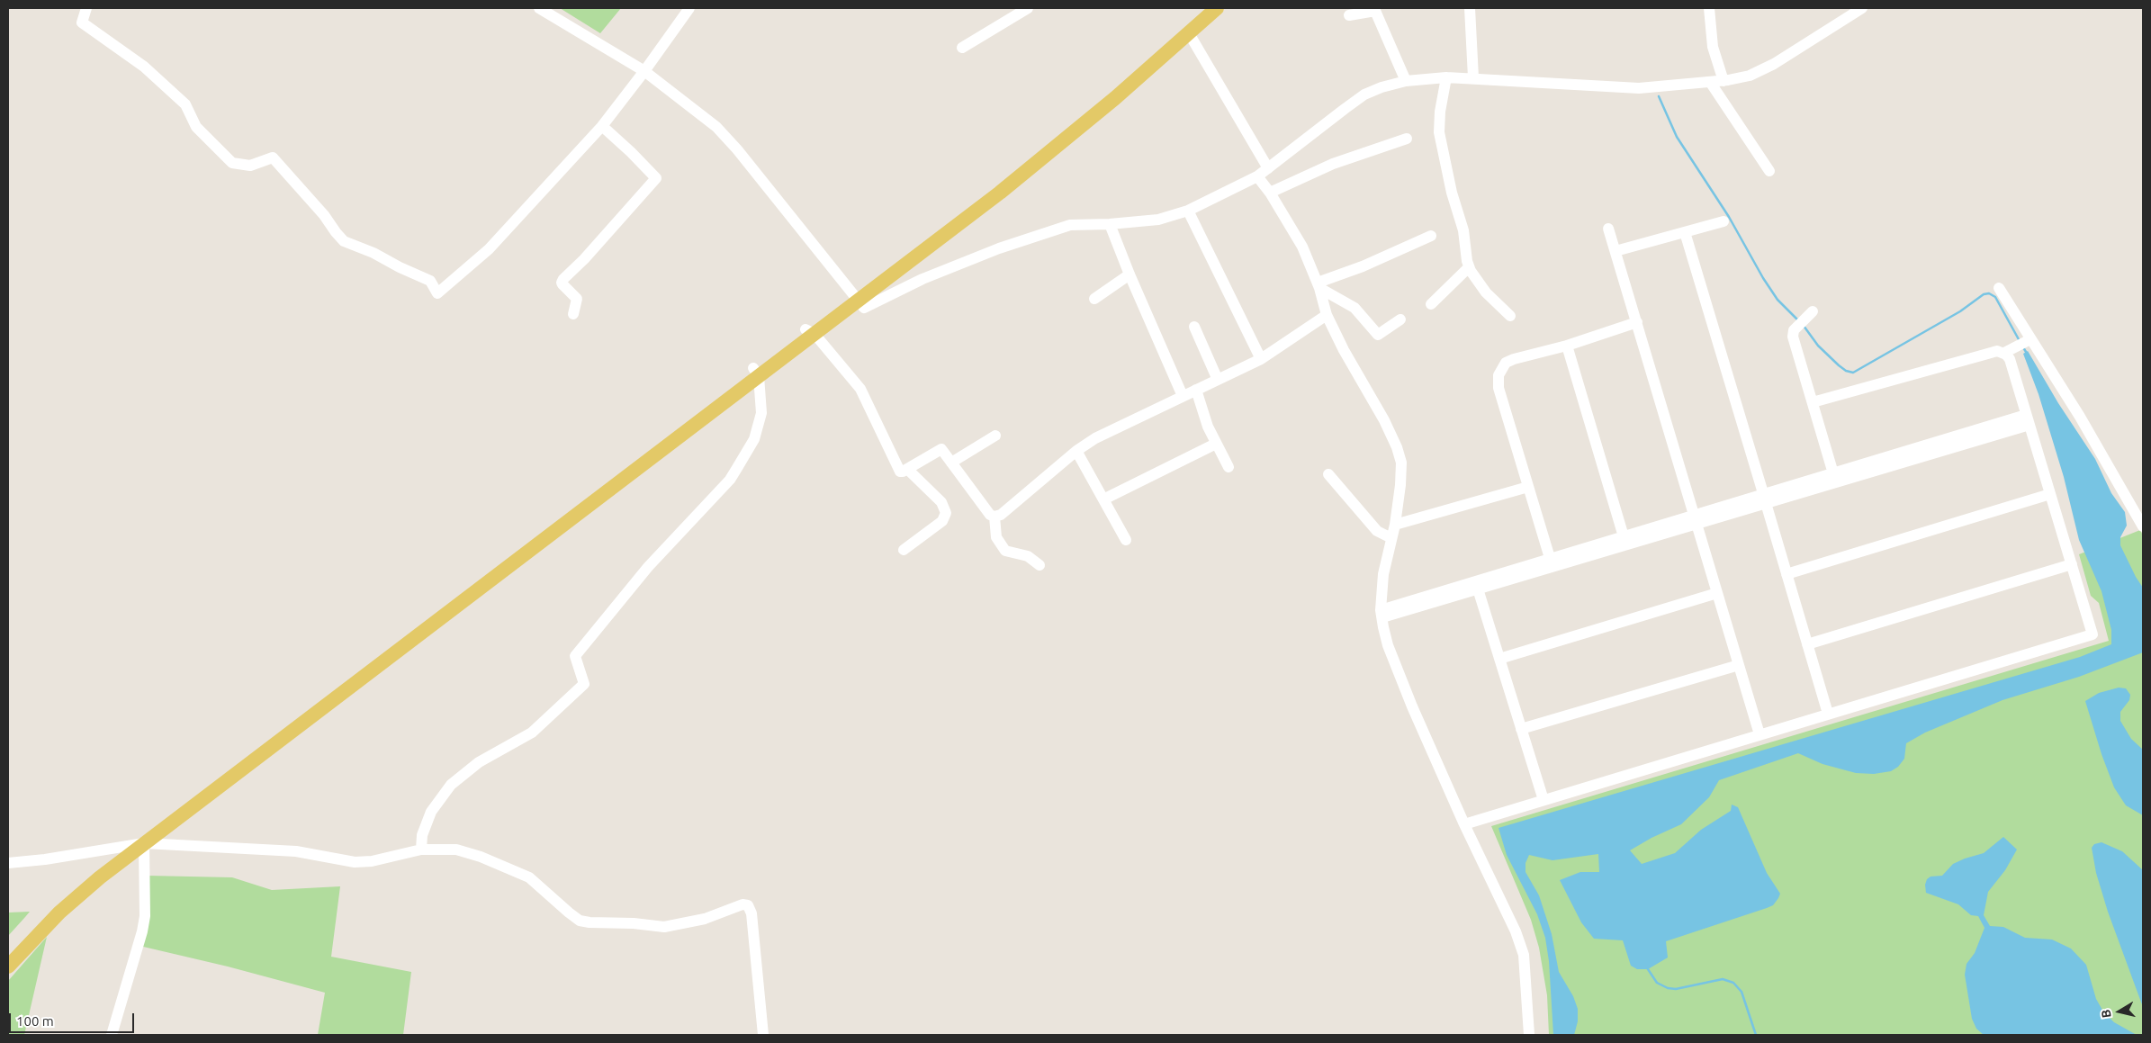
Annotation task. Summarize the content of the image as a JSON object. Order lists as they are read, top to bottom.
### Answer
{
  "scale_bar": "100 m",
  "north": "left"
}
